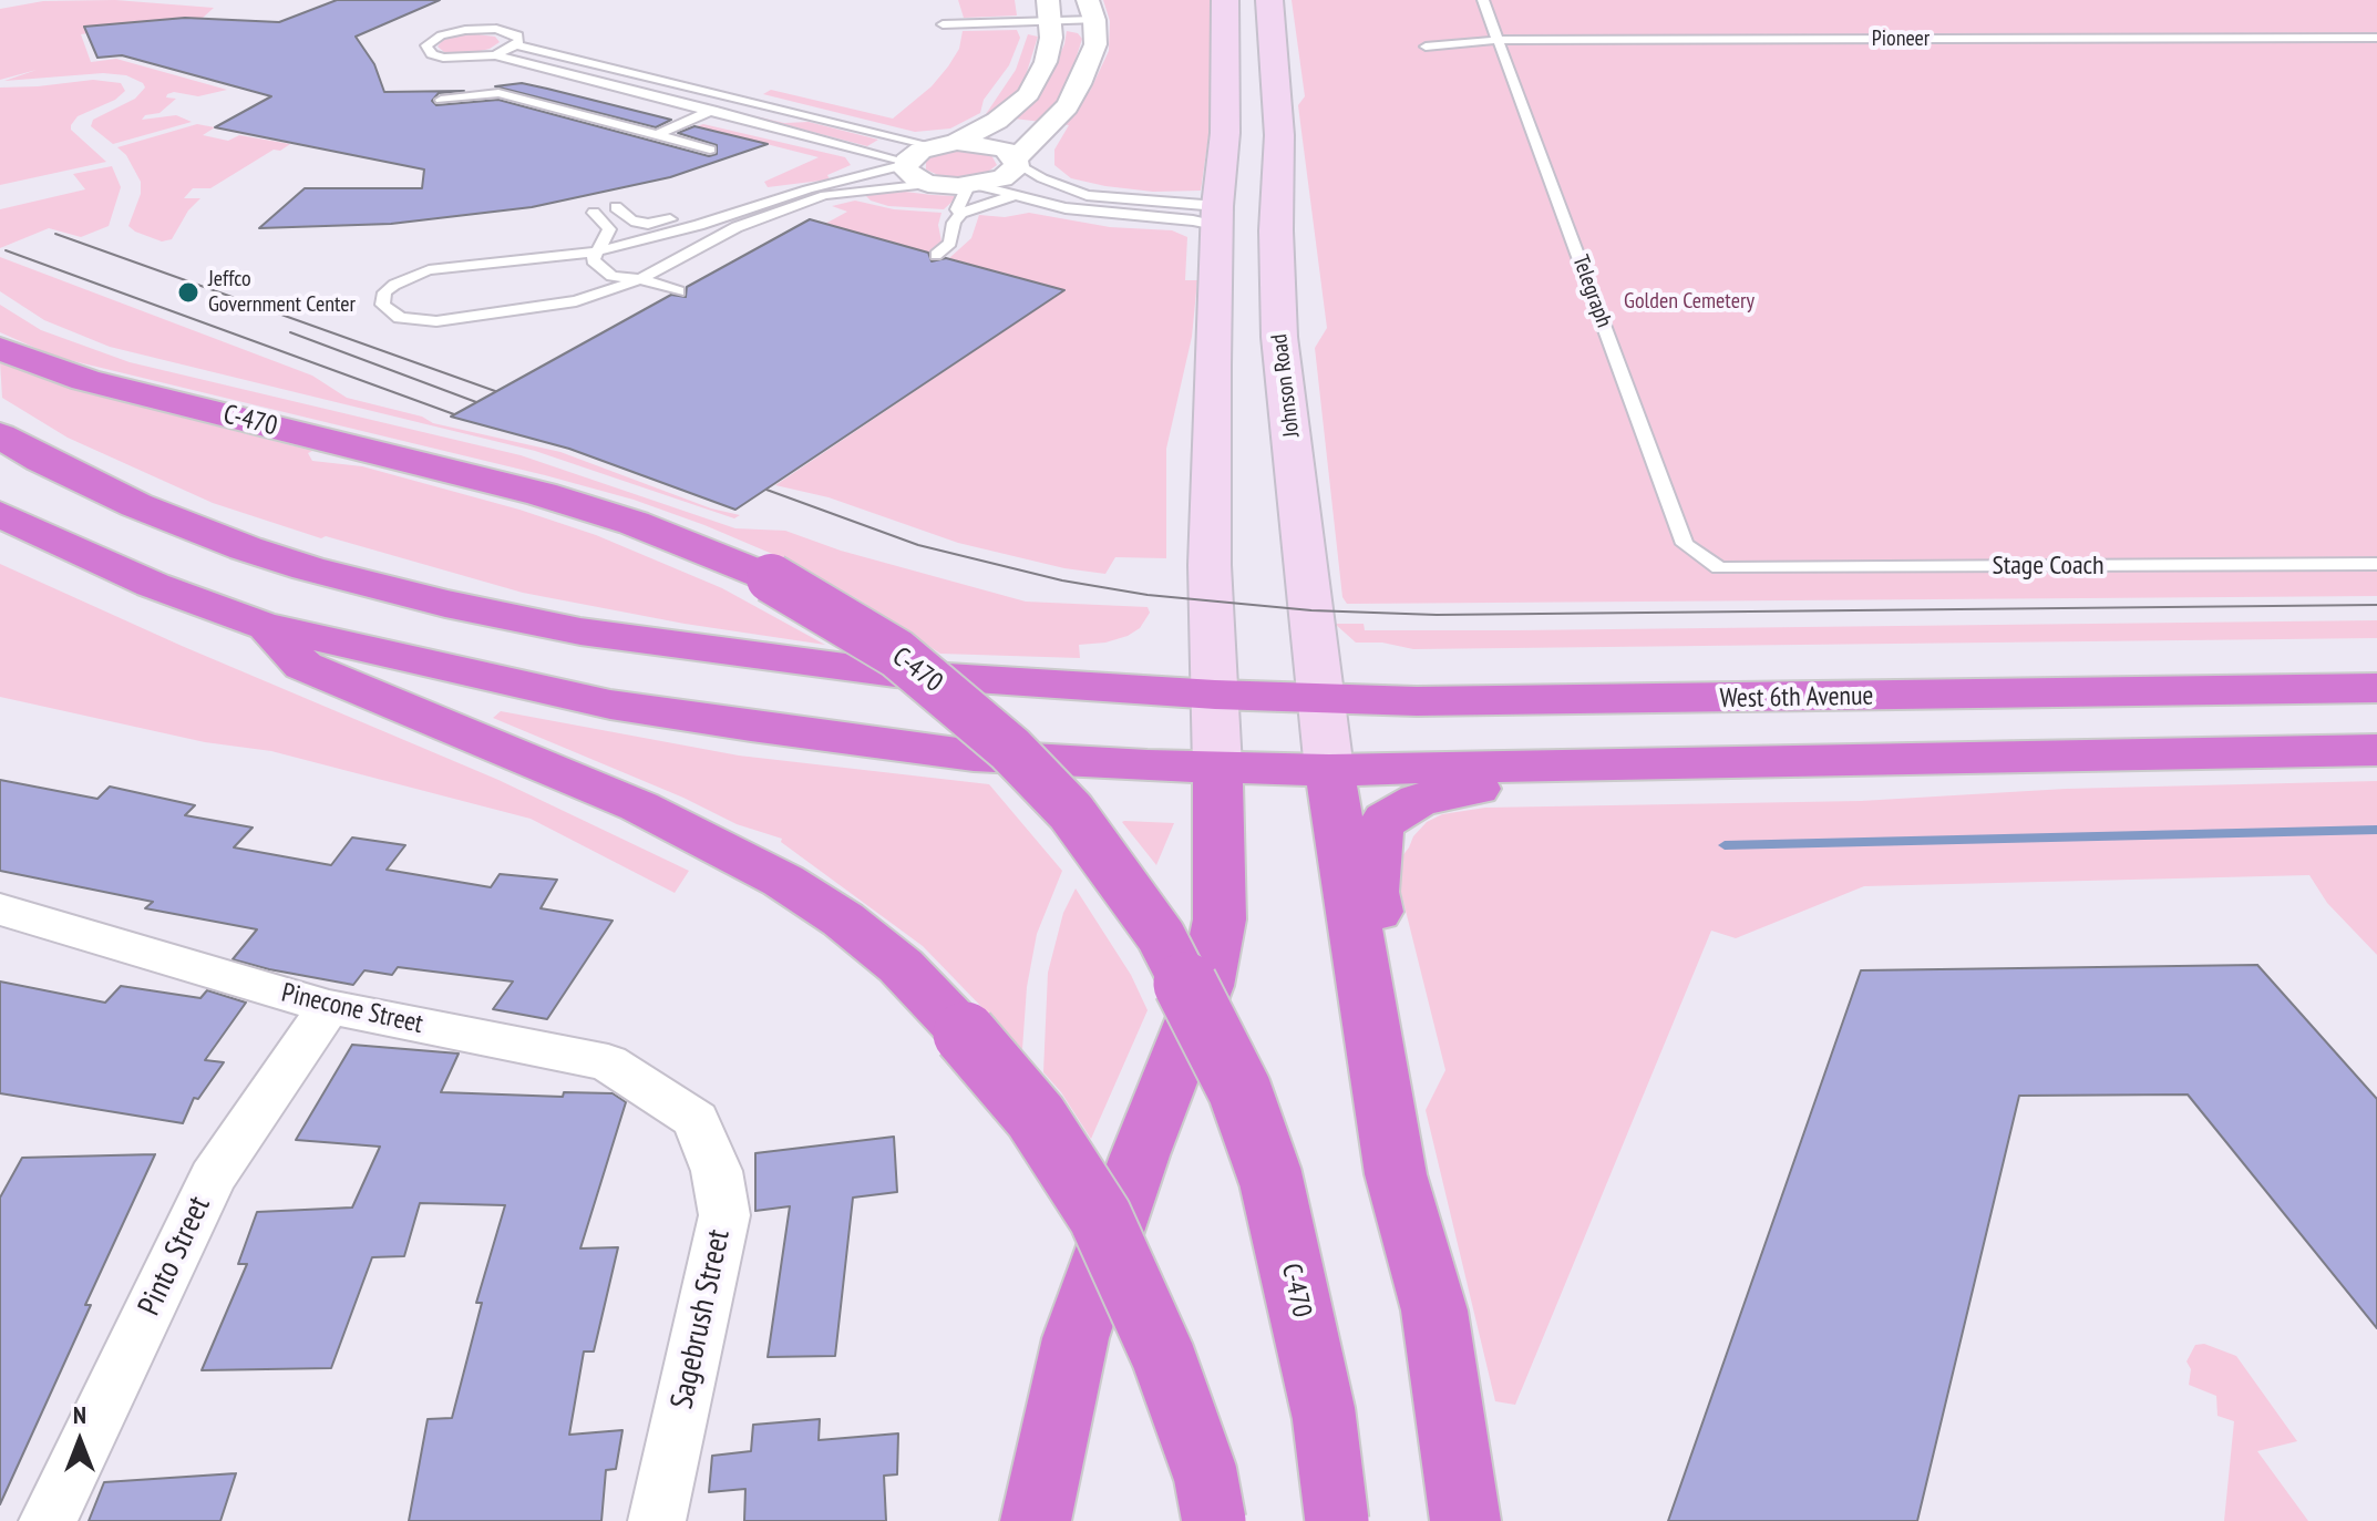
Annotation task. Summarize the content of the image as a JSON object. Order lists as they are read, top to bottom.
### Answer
{
  "streets": {
    "highway": ["C-470", "West 6th Avenue"],
    "main road": ["Johnson Road"],
    "street": ["Pinecone Street", "Pinto Street", "Sagebrush Street"],
    "lane": ["Pioneer", "Telegraph", "Stage Coach"]
  },
  "crossings": [
    ["Pioneer", "Telegraph"],
    ["Telegraph", "Stage Coach"],
    ["Johnson Road", "West 6th Avenue"],
    ["Pinecone Street", "Pinto Street"],
    ["Pinecone Street", "Sagebrush Street"]
  ],
  "parks": ["Golden Cemetery"],
  "places": ["Jeffco Government Center"],
  "north": "top"
}
